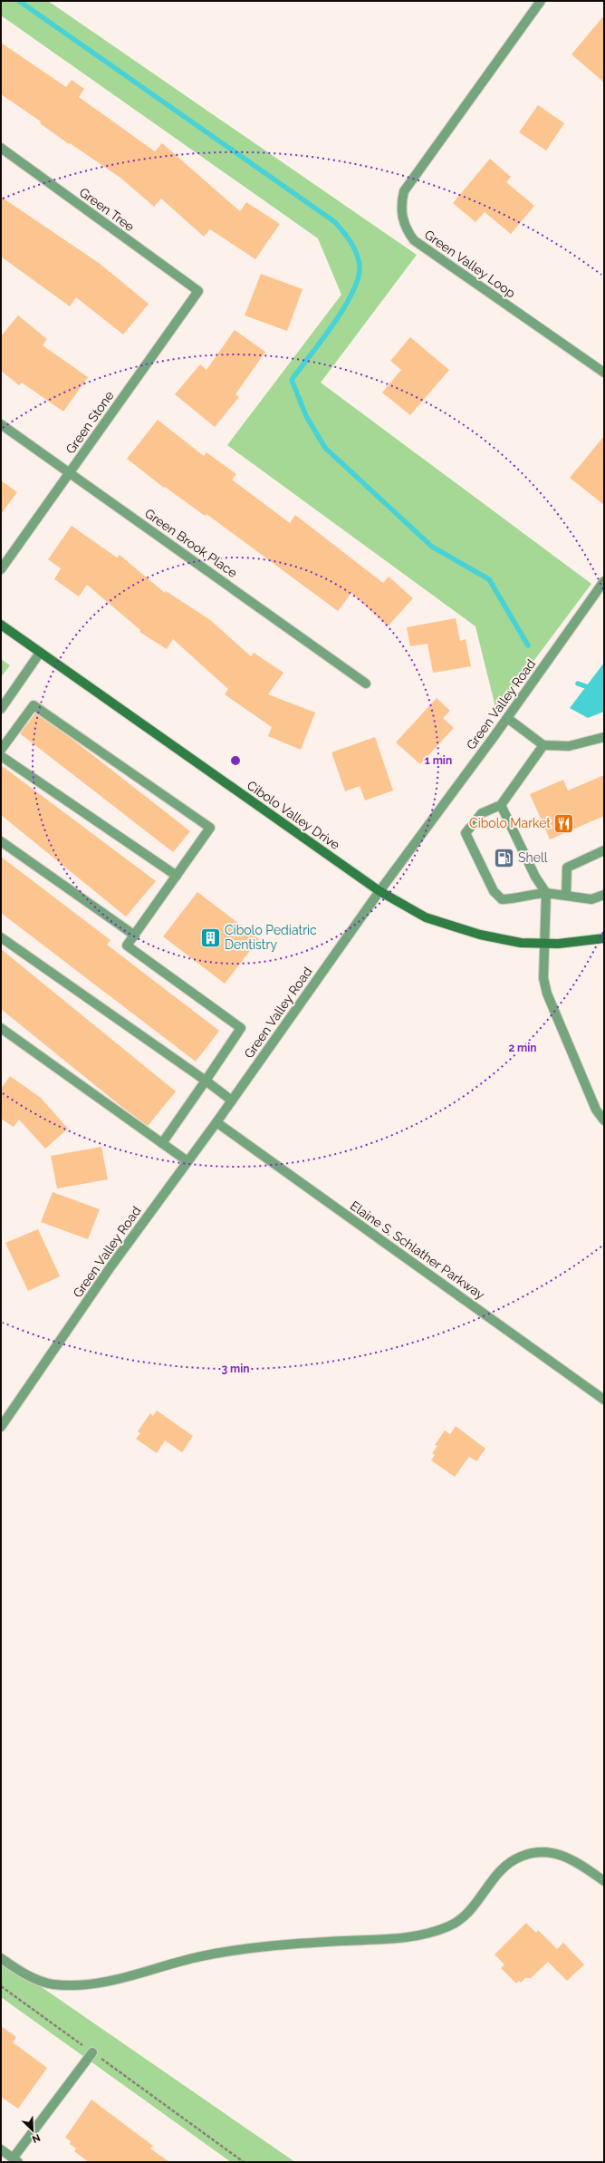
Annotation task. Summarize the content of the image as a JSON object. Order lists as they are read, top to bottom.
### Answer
{
  "streets": {
    "main road": ["Cibolo Valley Drive"],
    "street": [
      "Green Tree",
      "Green Valley Loop",
      "Green Stone",
      "Green Brook Place",
      "Green Valley Road",
      "Elaine S. Schlather Parkway"
    ]
  },
  "crossings": [
    ["Green Tree", "Green Stone"],
    ["Green Stone", "Green Brook Place"],
    ["Green Valley Road", "Cibolo Valley Drive"],
    ["Green Valley Road", "Elaine S. Schlather Parkway"]
  ],
  "places": {
    "restaurant": ["Cibolo Market"],
    "fuel station": ["Shell"],
    "building": ["Cibolo Pediatric Dentistry"]
  },
  "north": "bottom right",
  "rings": ["1 min", "2 min", "3 min"]
}
